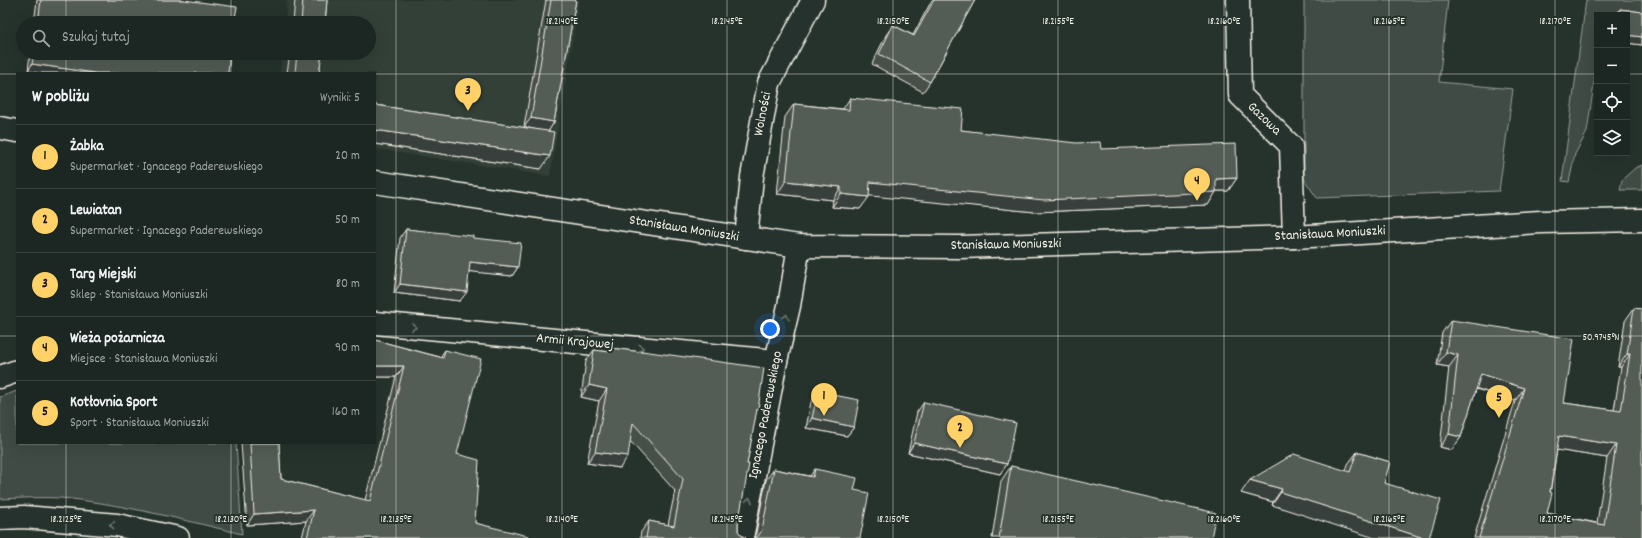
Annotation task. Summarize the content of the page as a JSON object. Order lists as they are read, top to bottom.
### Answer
{
  "streets": {
    "street": [
      "Wolności",
      "Gazowa",
      "Stanisława Moniuszki",
      "Armii Krajowej",
      "Ignacego Paderewskiego"
    ]
  },
  "crossings": [
    ["Wolności", "Stanisława Moniuszki"],
    ["Gazowa", "Stanisława Moniuszki"],
    ["Stanisława Moniuszki", "Ignacego Paderewskiego"],
    ["Armii Krajowej", "Ignacego Paderewskiego"]
  ],
  "one_way": ["Armii Krajowej", "Ignacego Paderewskiego"],
  "page": {
    "map_buttons": ["+", "−"],
    "search": "Szukaj tutaj",
    "heading": ["W pobliżu", "Wyniki: 5"],
    "pins": [
      "3",
      "4",
      "1",
      "5",
      "2"
    ],
    "list": [
      {
        "mark": "1",
        "name": "Żabka",
        "note": "Supermarket · Ignacego Paderewskiego",
        "value": "20 m"
      },
      {
        "mark": "2",
        "name": "Lewiatan",
        "note": "Supermarket · Ignacego Paderewskiego",
        "value": "50 m"
      },
      {
        "mark": "3",
        "name": "Targ Miejski",
        "note": "Sklep · Stanisława Moniuszki",
        "value": "80 m"
      },
      {
        "mark": "4",
        "name": "Wieża pożarnicza",
        "note": "Miejsce · Stanisława Moniuszki",
        "value": "90 m"
      },
      {
        "mark": "5",
        "name": "Kotłovnia Sport",
        "note": "Sport · Stanisława Moniuszki",
        "value": "160 m"
      }
    ]
  },
  "coordinates": [
    "18.2140°E",
    "18.2145°E",
    "18.2150°E",
    "18.2155°E",
    "18.2160°E",
    "18.2165°E",
    "18.2170°E",
    "50.9745°N",
    "18.2125°E",
    "18.2130°E",
    "18.2135°E"
  ]
}
